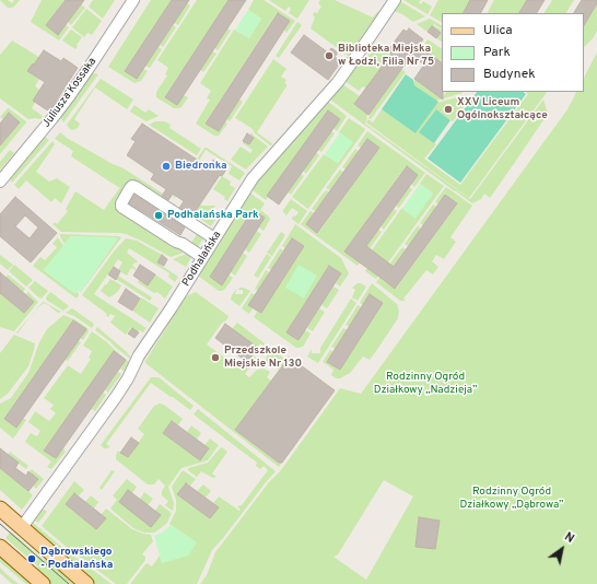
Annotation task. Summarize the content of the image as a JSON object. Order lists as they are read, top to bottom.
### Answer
{
  "streets": {
    "street": ["Juliusza Kossaka", "Podhalańska"]
  },
  "parks": ["Rodzinny Ogród Działkowy „Nadzieja”", "Rodzinny Ogród Działkowy „Dąbrowa”"],
  "places": [
    "Biblioteka Miejska w Łodzi, Filia Nr 75",
    "XXV Liceum Ogólnokształcące",
    "Biedronka",
    "Podhalańska Park",
    "Przedszkole Miejskie Nr 130",
    "Dąbrowskiego - Podhalańska"
  ],
  "legend": ["Ulica", "Park", "Budynek"],
  "north": "top right"
}
